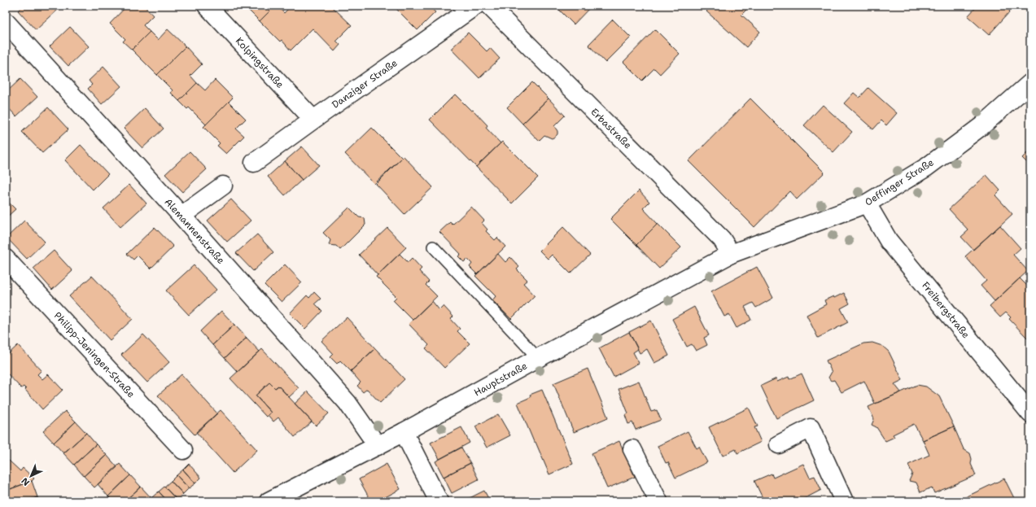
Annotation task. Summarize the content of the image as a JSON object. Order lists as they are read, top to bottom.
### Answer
{
  "streets": {
    "street": [
      "Kolpingstraße",
      "Danziger Straße",
      "Erbastraße",
      "Oeffinger Straße",
      "Alemannenstraße",
      "Freibergstraße",
      "Philipp-Jeningen-Straße",
      "Hauptstraße"
    ]
  },
  "crossings": [
    ["Kolpingstraße", "Danziger Straße"],
    ["Erbastraße", "Oeffinger Straße"],
    ["Erbastraße", "Hauptstraße"],
    ["Oeffinger Straße", "Freibergstraße"],
    ["Oeffinger Straße", "Hauptstraße"],
    ["Alemannenstraße", "Hauptstraße"]
  ],
  "north": "bottom left"
}
